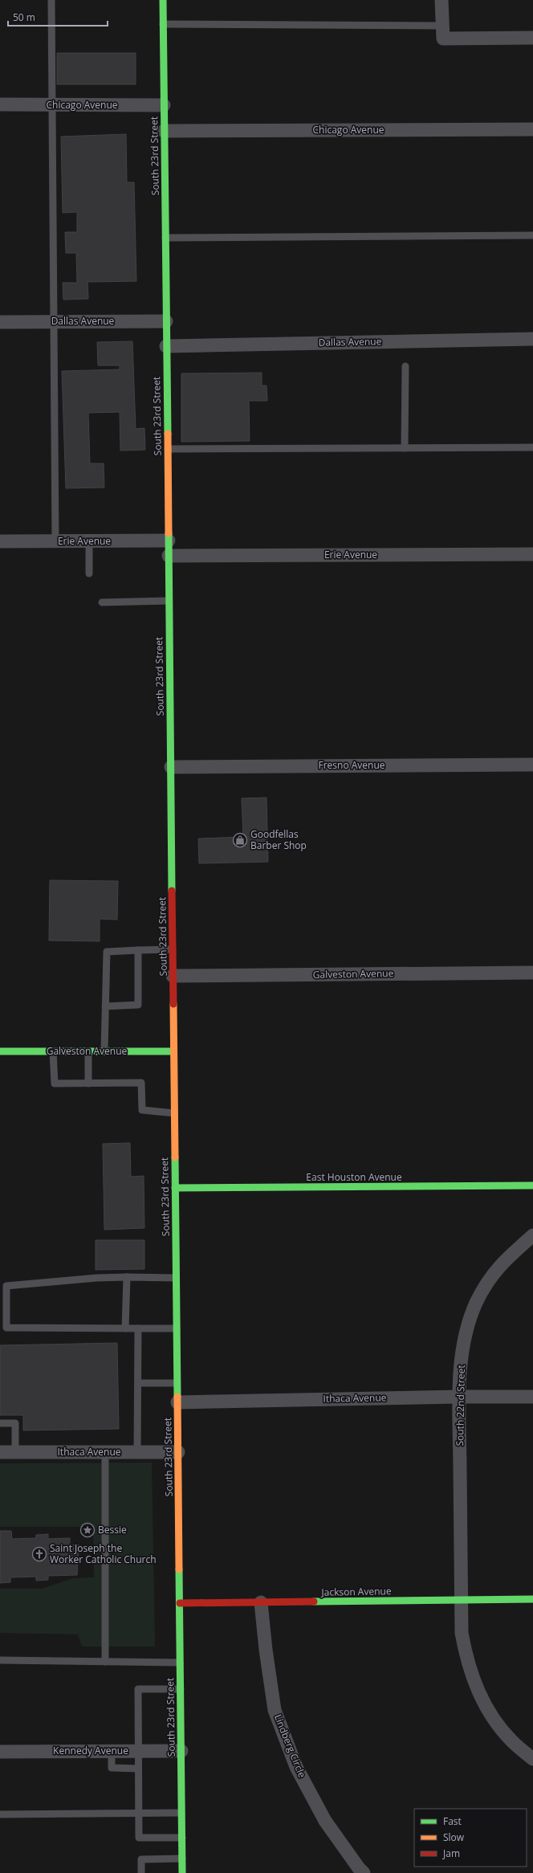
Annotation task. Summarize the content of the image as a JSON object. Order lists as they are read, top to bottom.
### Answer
{
  "streets": {
    "main road": [
      "South 23rd Street",
      "Galveston Avenue",
      "East Houston Avenue",
      "Jackson Avenue"
    ],
    "street": [
      "Chicago Avenue",
      "Dallas Avenue",
      "Erie Avenue",
      "Fresno Avenue",
      "Ithaca Avenue",
      "South 22nd Street",
      "Lindberg Circle",
      "Kennedy Avenue"
    ]
  },
  "crossings": [
    ["Chicago Avenue", "South 23rd Street"],
    ["South 23rd Street", "Dallas Avenue"],
    ["South 23rd Street", "Erie Avenue"],
    ["South 23rd Street", "Fresno Avenue"],
    ["South 23rd Street", "Galveston Avenue"],
    ["South 23rd Street", "East Houston Avenue"],
    ["South 23rd Street", "Ithaca Avenue"],
    ["South 23rd Street", "Jackson Avenue"],
    ["South 23rd Street", "Kennedy Avenue"],
    ["Ithaca Avenue", "South 22nd Street"],
    ["South 22nd Street", "Jackson Avenue"],
    ["Jackson Avenue", "Lindberg Circle"]
  ],
  "places": {
    "shop": ["Goodfellas Barber Shop"],
    "place": ["Bessie"],
    "church": ["Saint Joseph the Worker Catholic Church"]
  },
  "legend": ["Fast", "Slow", "Jam"],
  "scale_bar": "50 m"
}
